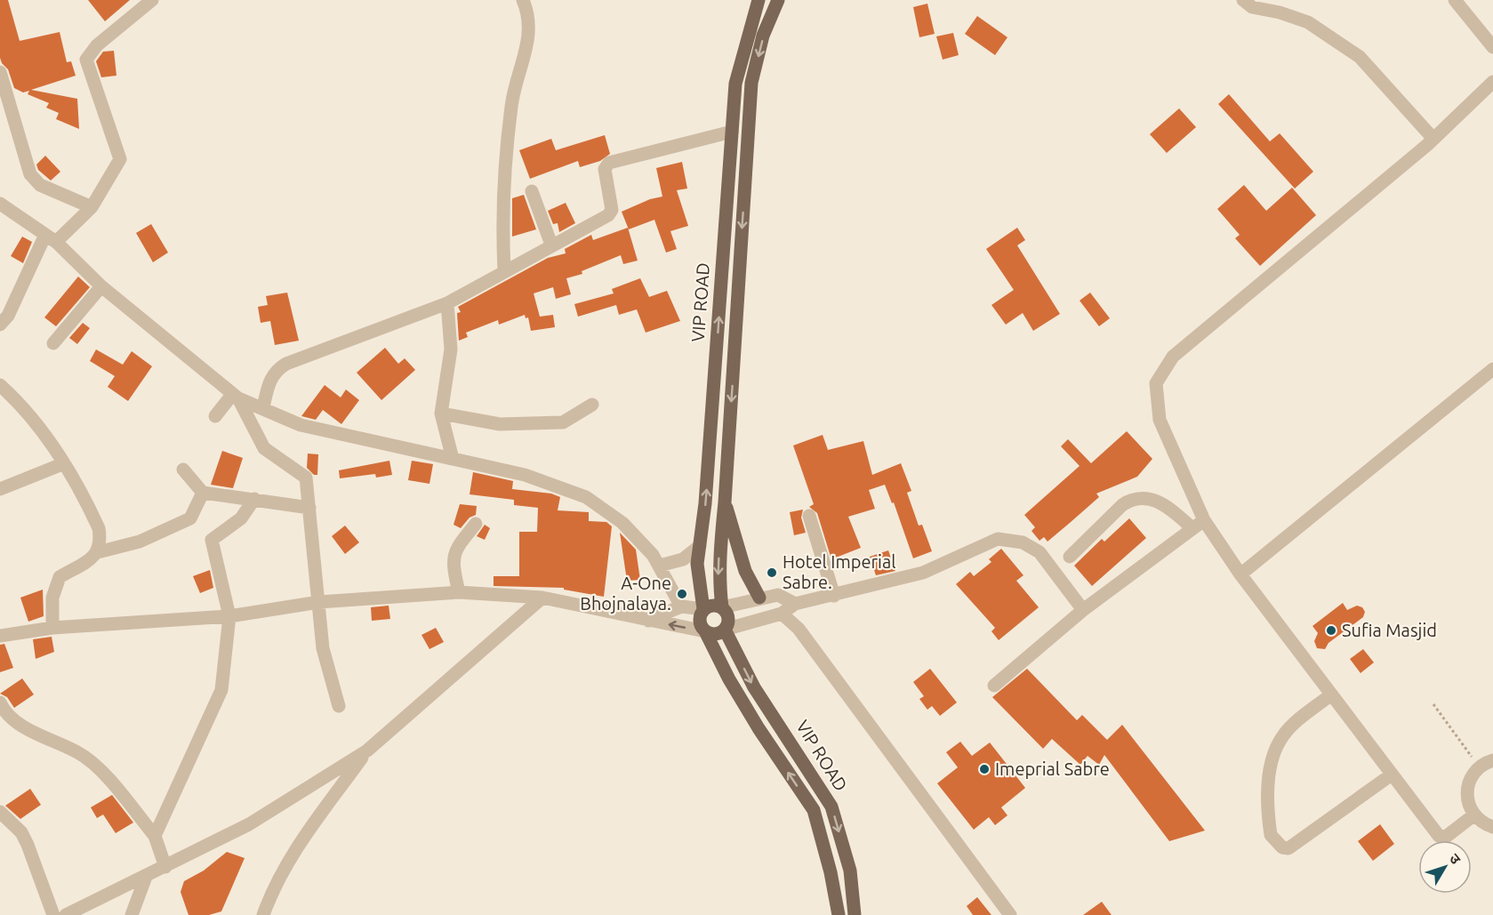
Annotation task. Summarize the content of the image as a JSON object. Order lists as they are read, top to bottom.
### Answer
{
  "streets": {
    "main road": ["VIP ROAD"]
  },
  "places": [
    "Hotel Imperial Sabre.",
    "A-One Bhojnalaya.",
    "Sufia Masjid",
    "Imeprial Sabre"
  ],
  "north": "top right"
}
